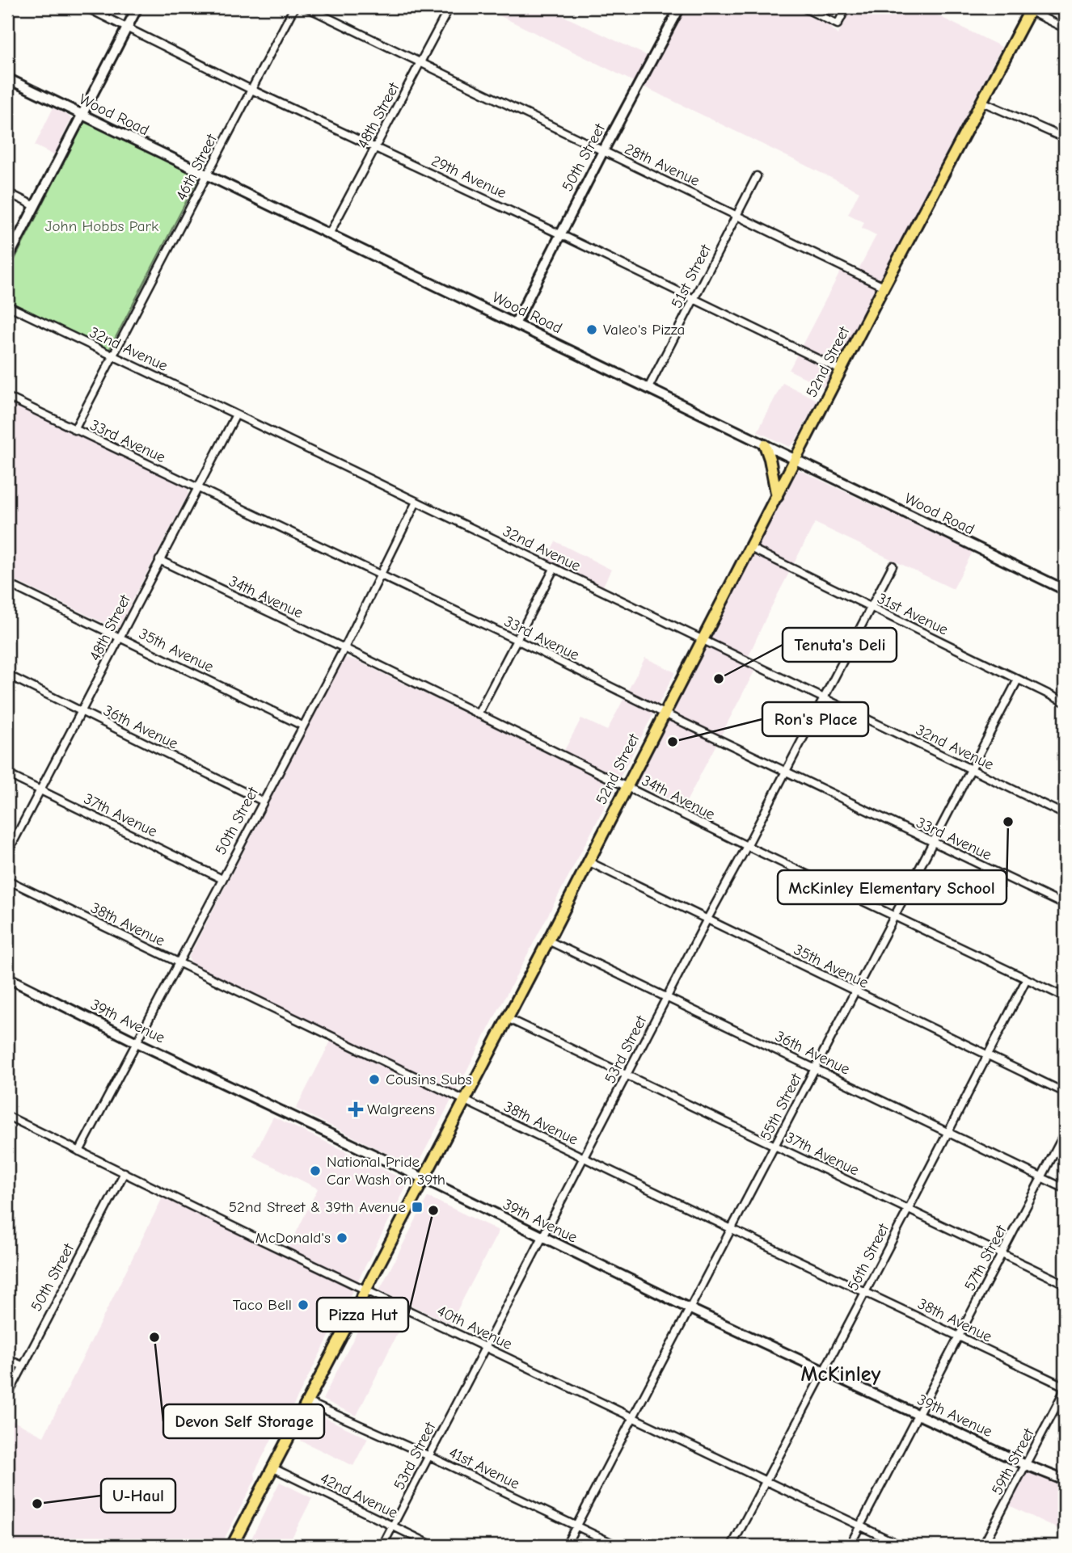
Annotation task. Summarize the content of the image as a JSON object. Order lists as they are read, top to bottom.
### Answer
{
  "streets": {
    "main road": ["52nd Street"],
    "street": [
      "Wood Road",
      "48th Street",
      "50th Street",
      "28th Avenue",
      "46th Street",
      "29th Avenue",
      "51st Street",
      "32nd Avenue",
      "33rd Avenue",
      "34th Avenue",
      "31st Avenue",
      "35th Avenue",
      "36th Avenue",
      "37th Avenue",
      "38th Avenue",
      "39th Avenue",
      "53rd Street",
      "55th Street",
      "56th Street",
      "57th Street",
      "40th Avenue",
      "59th Street",
      "41st Avenue",
      "42nd Avenue"
    ]
  },
  "crossings": [
    ["Wood Road", "48th Street"],
    ["Wood Road", "50th Street"],
    ["Wood Road", "46th Street"],
    ["Wood Road", "51st Street"],
    ["Wood Road", "52nd Street"],
    ["48th Street", "28th Avenue"],
    ["48th Street", "29th Avenue"],
    ["48th Street", "32nd Avenue"],
    ["48th Street", "33rd Avenue"],
    ["48th Street", "34th Avenue"],
    ["48th Street", "35th Avenue"],
    ["48th Street", "36th Avenue"],
    ["48th Street", "37th Avenue"],
    ["50th Street", "28th Avenue"],
    ["50th Street", "29th Avenue"],
    ["50th Street", "32nd Avenue"],
    ["50th Street", "33rd Avenue"],
    ["50th Street", "34th Avenue"],
    ["50th Street", "35th Avenue"],
    ["50th Street", "36th Avenue"],
    ["50th Street", "37th Avenue"],
    ["50th Street", "38th Avenue"],
    ["50th Street", "39th Avenue"],
    ["50th Street", "40th Avenue"],
    ["28th Avenue", "51st Street"],
    ["28th Avenue", "52nd Street"],
    ["46th Street", "29th Avenue"],
    ["46th Street", "32nd Avenue"],
    ["46th Street", "33rd Avenue"],
    ["29th Avenue", "51st Street"],
    ["29th Avenue", "52nd Street"],
    ["32nd Avenue", "52nd Street"],
    ["32nd Avenue", "53rd Street"],
    ["32nd Avenue", "55th Street"],
    ["52nd Street", "33rd Avenue"],
    ["52nd Street", "34th Avenue"],
    ["52nd Street", "31st Avenue"],
    ["52nd Street", "35th Avenue"],
    ["52nd Street", "36th Avenue"],
    ["52nd Street", "37th Avenue"],
    ["52nd Street", "38th Avenue"],
    ["52nd Street", "39th Avenue"],
    ["52nd Street", "40th Avenue"],
    ["52nd Street", "41st Avenue"],
    ["52nd Street", "42nd Avenue"],
    ["33rd Avenue", "53rd Street"],
    ["33rd Avenue", "55th Street"],
    ["34th Avenue", "53rd Street"],
    ["34th Avenue", "55th Street"],
    ["34th Avenue", "56th Street"],
    ["31st Avenue", "53rd Street"],
    ["31st Avenue", "55th Street"],
    ["35th Avenue", "53rd Street"],
    ["35th Avenue", "55th Street"],
    ["35th Avenue", "56th Street"],
    ["36th Avenue", "53rd Street"],
    ["36th Avenue", "55th Street"],
    ["36th Avenue", "56th Street"],
    ["36th Avenue", "57th Street"],
    ["37th Avenue", "53rd Street"],
    ["37th Avenue", "55th Street"],
    ["37th Avenue", "56th Street"],
    ["37th Avenue", "57th Street"],
    ["38th Avenue", "53rd Street"],
    ["38th Avenue", "55th Street"],
    ["38th Avenue", "56th Street"],
    ["38th Avenue", "57th Street"],
    ["38th Avenue", "59th Street"],
    ["39th Avenue", "53rd Street"],
    ["39th Avenue", "55th Street"],
    ["39th Avenue", "56th Street"],
    ["39th Avenue", "57th Street"],
    ["39th Avenue", "59th Street"],
    ["53rd Street", "40th Avenue"],
    ["53rd Street", "41st Avenue"],
    ["53rd Street", "42nd Avenue"],
    ["55th Street", "40th Avenue"],
    ["55th Street", "41st Avenue"],
    ["56th Street", "40th Avenue"],
    ["57th Street", "40th Avenue"]
  ],
  "districts": ["McKinley"],
  "parks": ["John Hobbs Park"],
  "places": {
    "other": [
      "Valeo's Pizza",
      "Tenuta's Deli",
      "Ron's Place",
      "McKinley Elementary School",
      "Cousins Subs",
      "National Pride Car Wash on 39th",
      "Pizza Hut",
      "McDonald's",
      "Taco Bell",
      "Devon Self Storage",
      "U-Haul"
    ],
    "health": ["Walgreens"],
    "transit": ["52nd Street & 39th Avenue"]
  }
}
